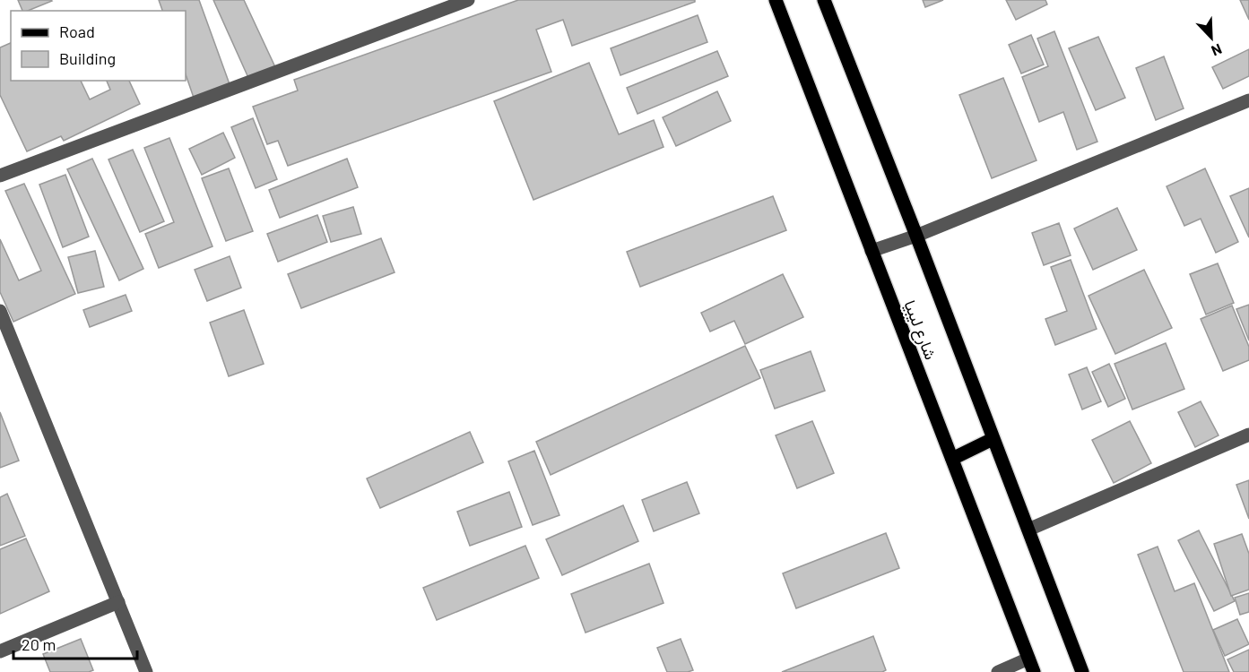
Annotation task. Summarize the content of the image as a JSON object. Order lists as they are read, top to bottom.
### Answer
{
  "streets": {
    "main road": ["شارع ليبيا"]
  },
  "legend": ["Road", "Building"],
  "scale_bar": "20 m",
  "north": "bottom right"
}
